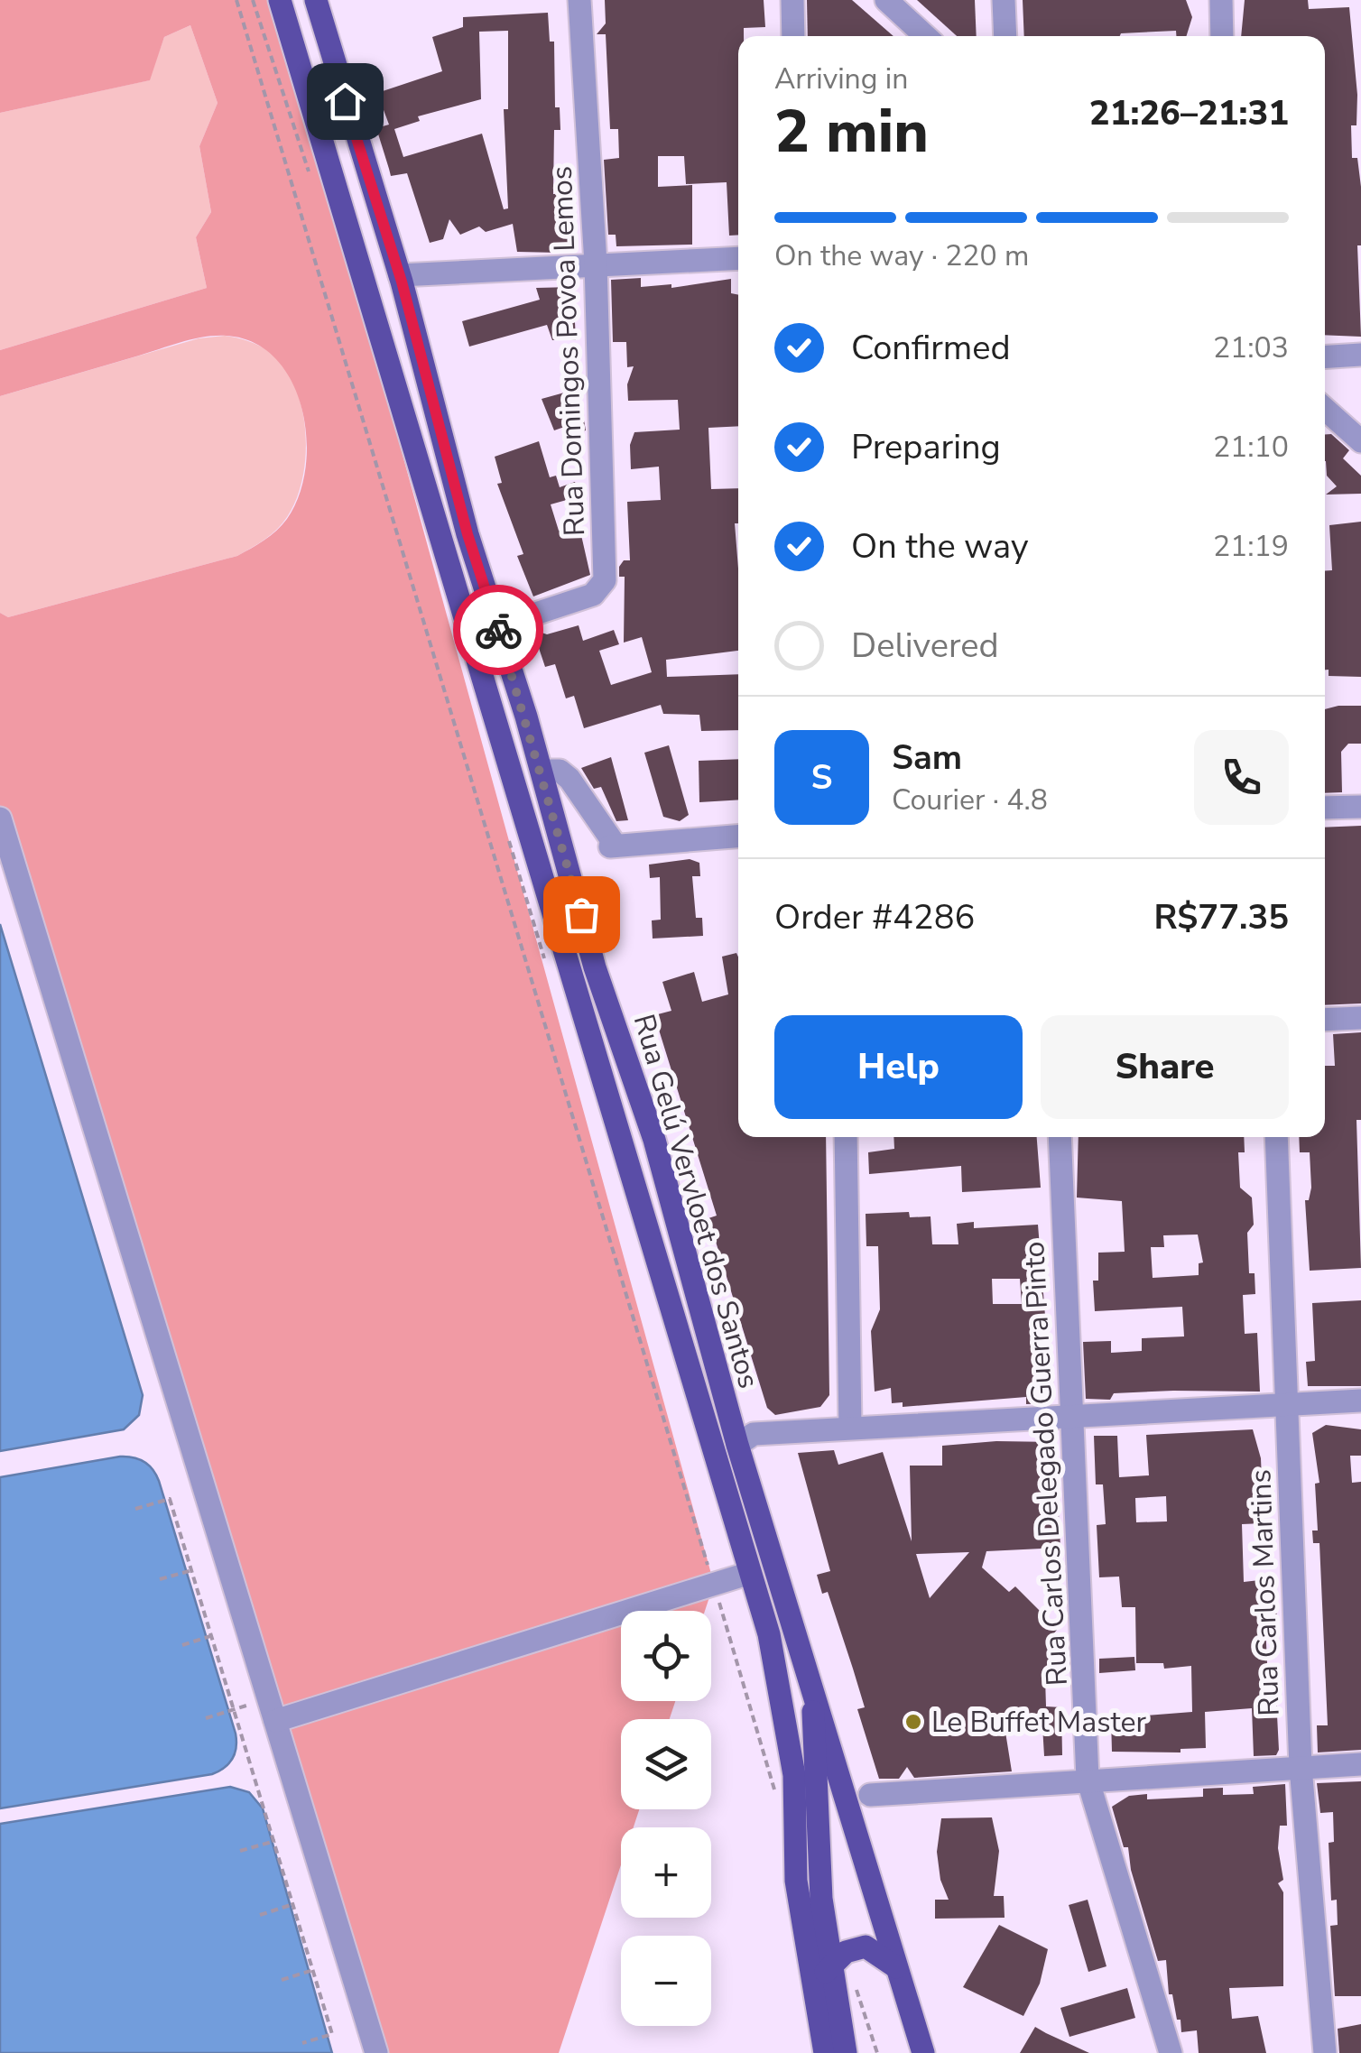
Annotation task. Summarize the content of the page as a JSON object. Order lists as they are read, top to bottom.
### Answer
{
  "streets": {
    "main road": ["Rua Gelú Vervloet dos Santos"],
    "street": ["Rua Domingos Povoa Lemos", "Rua Carlos Delegado Guerra Pinto", "Rua Carlos Martins"]
  },
  "crossings": [
    ["Rua Domingos Povoa Lemos", "Rua Gelú Vervloet dos Santos"]
  ],
  "places": ["Le Buffet Master"],
  "page": {
    "heading": ["2 min", "Arriving in", "21:26–21:31"],
    "panel": [
      "Sam",
      "Courier · 4.8",
      "Order #4286",
      "R$77.35"
    ],
    "bar": "On the way · 220 m",
    "list": [
      ["Confirmed", "21:03"],
      ["Preparing", "21:10"],
      ["On the way", "21:19"],
      "Delivered"
    ],
    "round": "S",
    "buttons": ["Help", "Share"],
    "map_buttons": ["+", "−"]
  }
}
